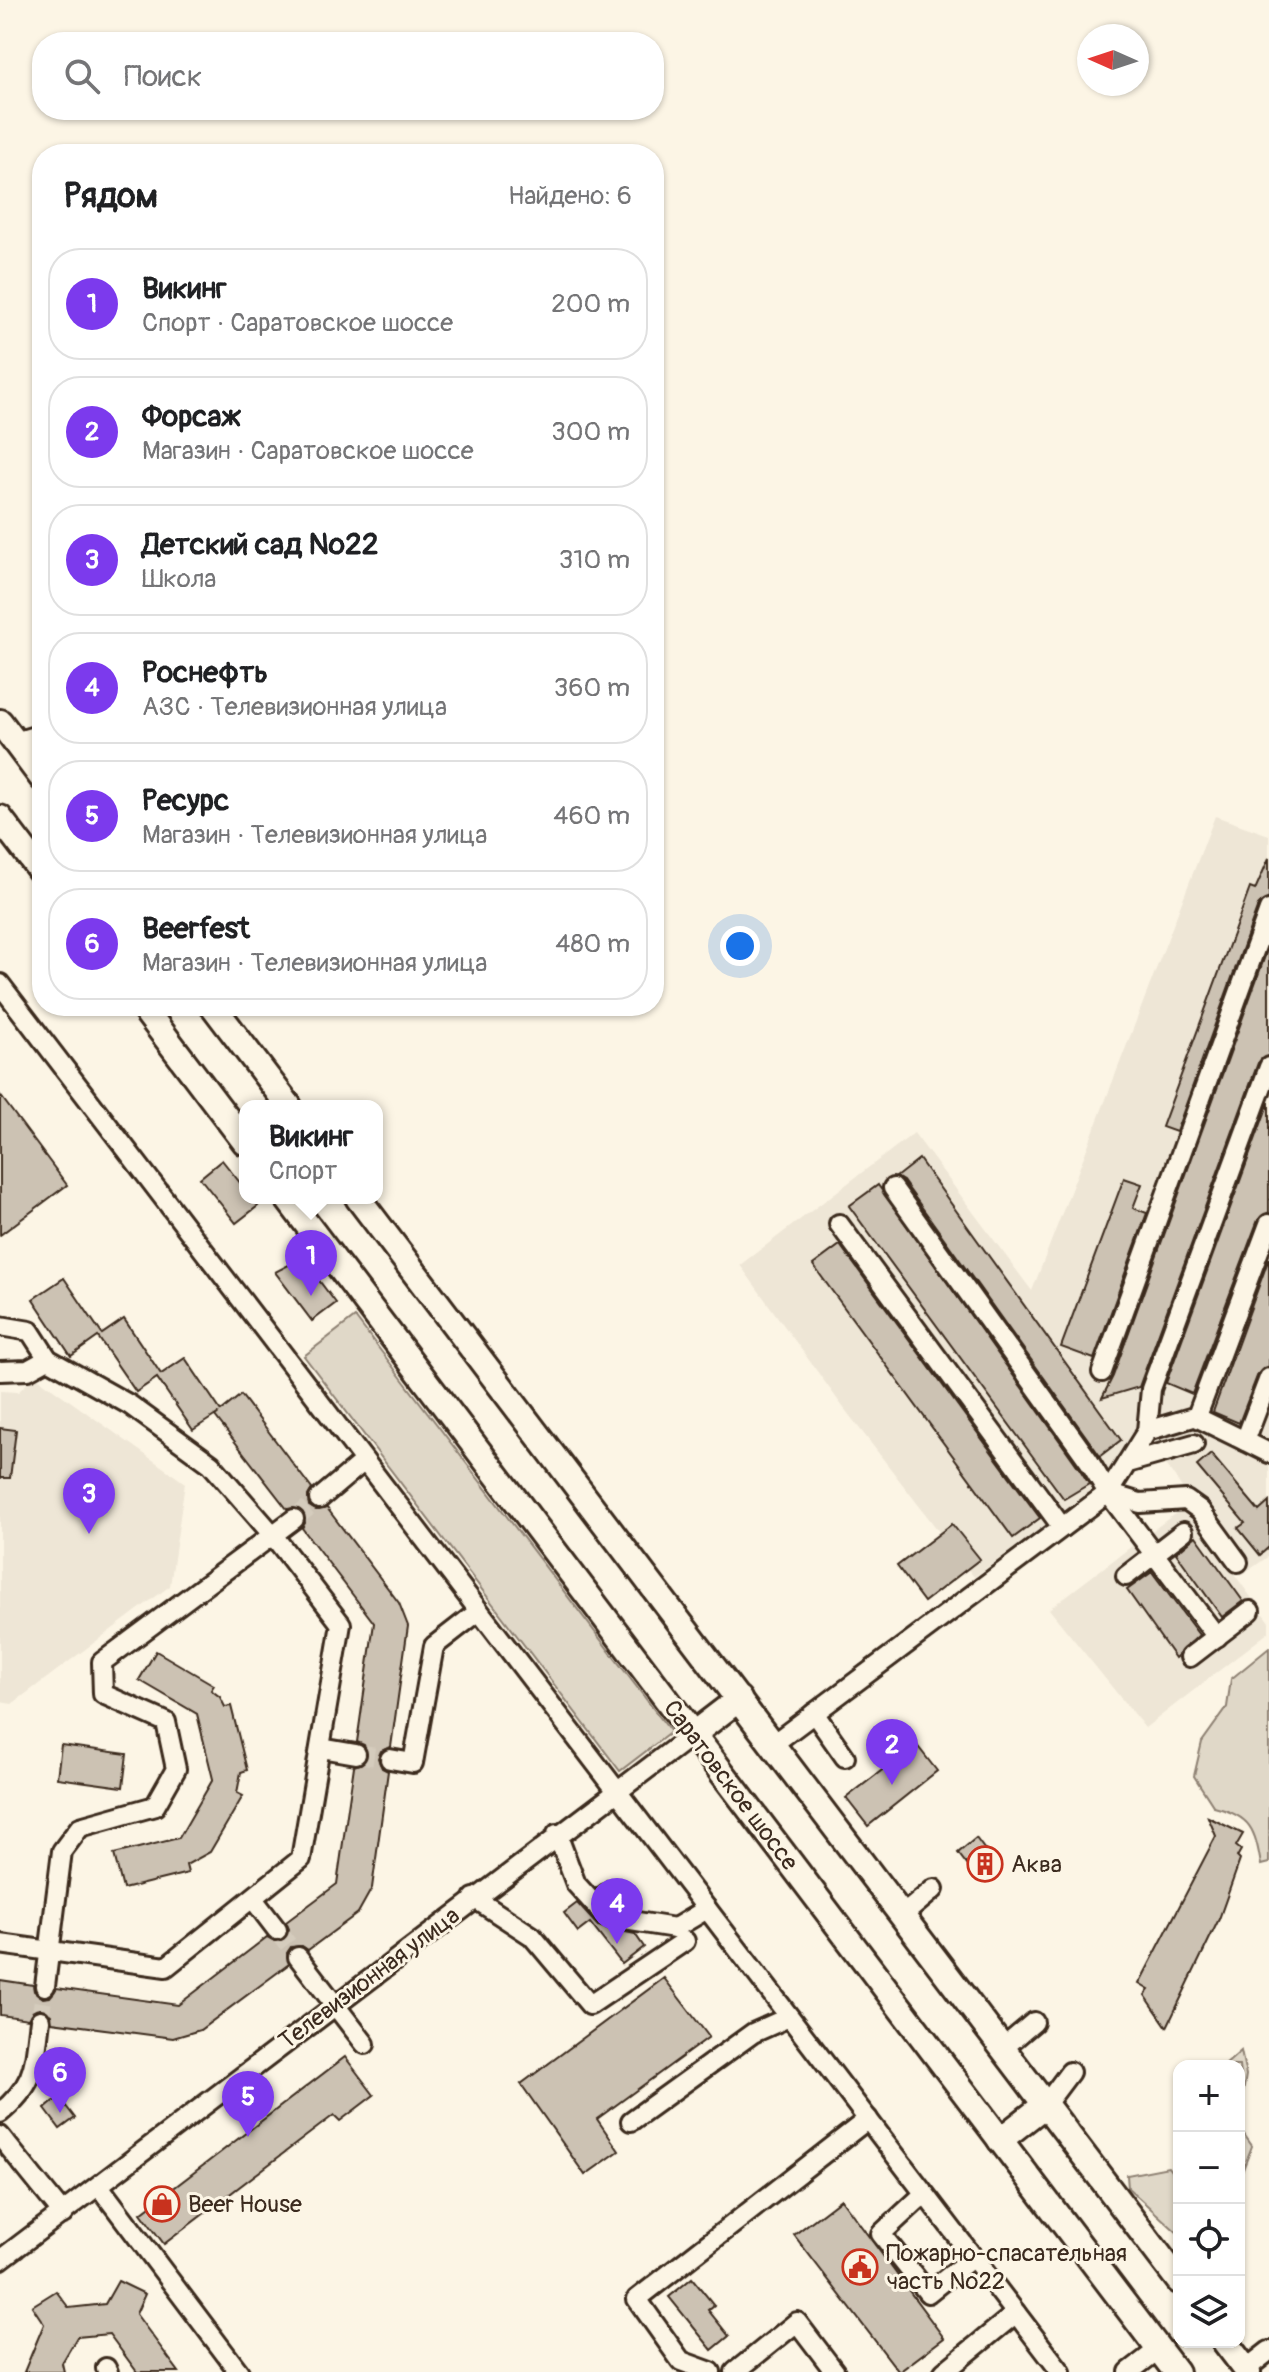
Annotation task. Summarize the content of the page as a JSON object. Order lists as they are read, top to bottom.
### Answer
{
  "streets": {
    "main road": ["Саратовское шоссе", "Телевизионная улица"]
  },
  "crossings": [
    ["Саратовское шоссе", "Телевизионная улица"]
  ],
  "places": {
    "building": ["Аква"],
    "shop": ["Beer House"],
    "public building": ["Пожарно-спасательная часть №22"]
  },
  "north": "left",
  "page": {
    "search": "Поиск",
    "heading": ["Рядом", "Найдено: 6"],
    "list": [
      {
        "mark": "1",
        "name": "Викинг",
        "note": "Спорт · Саратовское шоссе",
        "value": "200 m"
      },
      {
        "mark": "2",
        "name": "Форсаж",
        "note": "Магазин · Саратовское шоссе",
        "value": "300 m"
      },
      {
        "mark": "3",
        "name": "Детский сад №22",
        "note": "Школа",
        "value": "310 m"
      },
      {
        "mark": "4",
        "name": "Роснефть",
        "note": "АЗС · Телевизионная улица",
        "value": "360 m"
      },
      {
        "mark": "5",
        "name": "Ресурс",
        "note": "Магазин · Телевизионная улица",
        "value": "460 m"
      },
      {
        "mark": "6",
        "name": "Beerfest",
        "note": "Магазин · Телевизионная улица",
        "value": "480 m"
      }
    ],
    "popup": ["Викинг", "Спорт"],
    "pins": [
      "1",
      "3",
      "2",
      "4",
      "6",
      "5"
    ],
    "map_buttons": ["+", "−"]
  }
}
